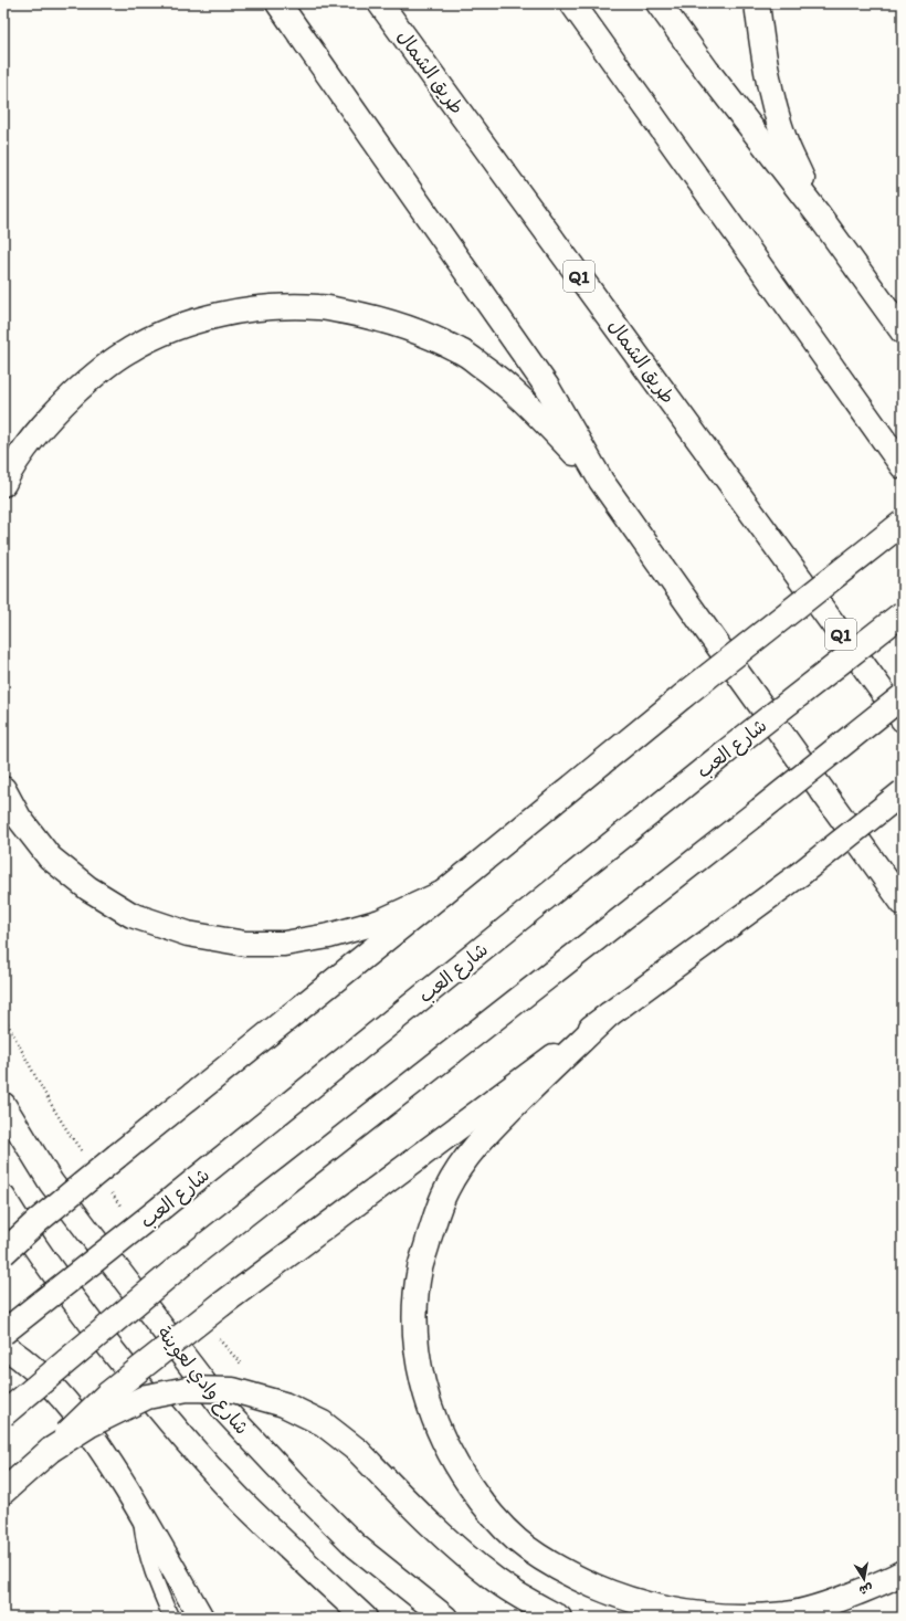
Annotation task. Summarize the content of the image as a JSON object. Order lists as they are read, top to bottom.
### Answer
{
  "streets": {
    "main road": [
      "طريق الشمال",
      "Q1",
      "شارع العب",
      "شارع وادي لعوينة"
    ]
  },
  "north": "bottom"
}
